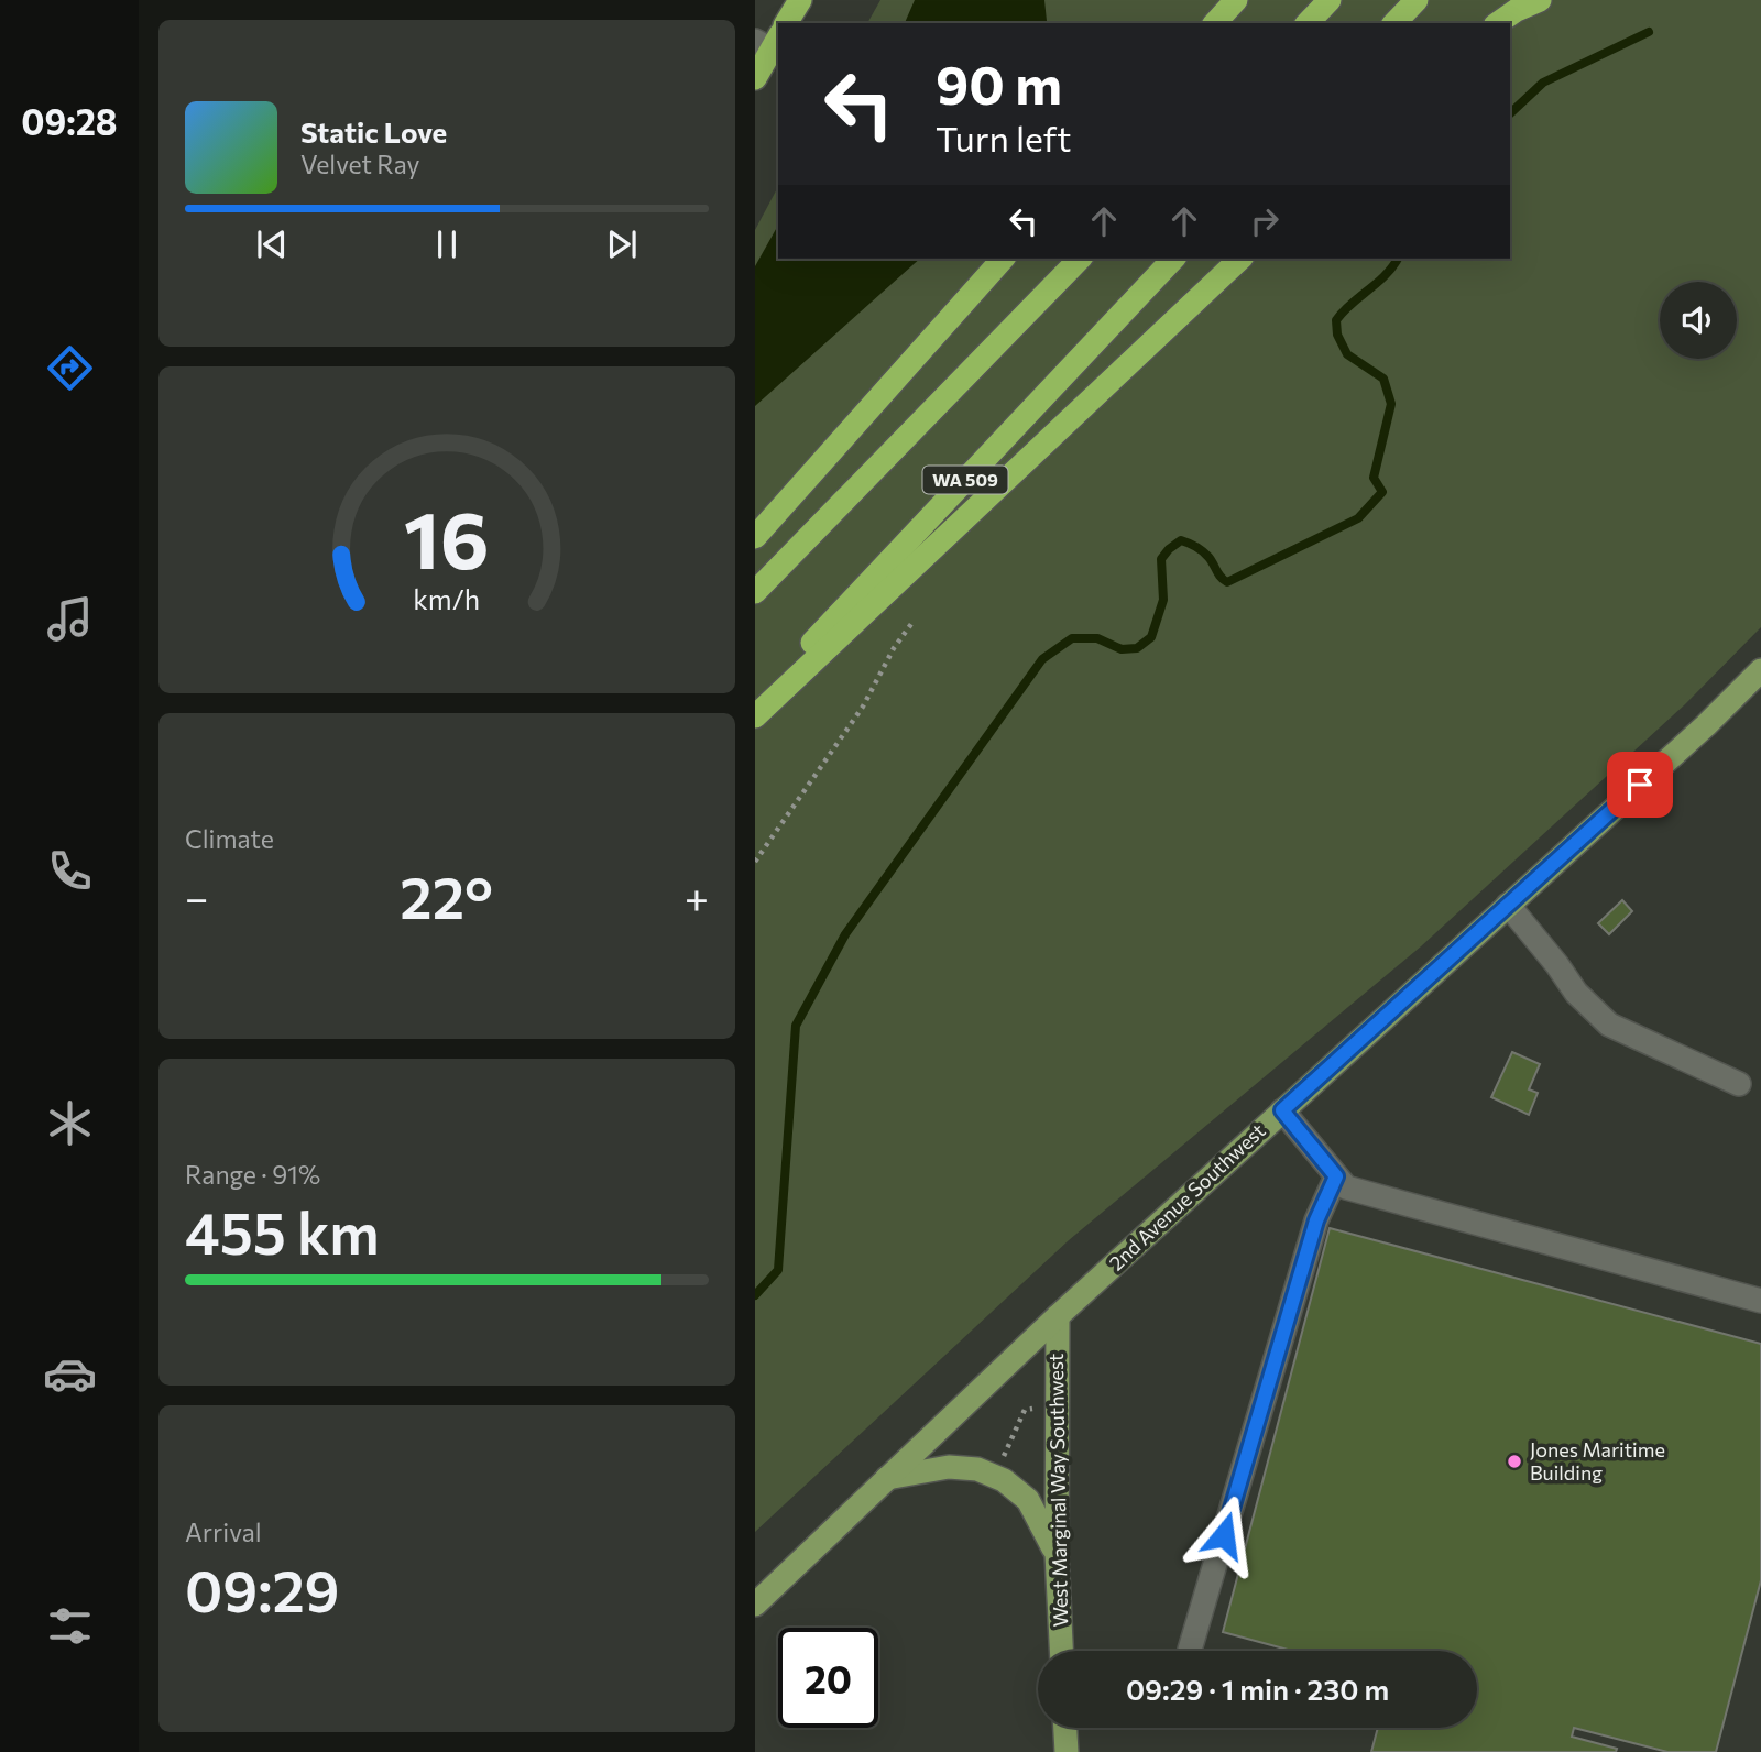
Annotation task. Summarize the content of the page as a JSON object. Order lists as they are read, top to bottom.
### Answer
{
  "streets": {
    "highway": ["WA 509"],
    "main road": ["2nd Avenue Southwest", "West Marginal Way Southwest"]
  },
  "crossings": [
    ["2nd Avenue Southwest", "West Marginal Way Southwest"]
  ],
  "places": ["Jones Maritime Building"],
  "page": {
    "tabs": "09:28",
    "turn": ["90 m", "Turn left"],
    "song": ["Static Love", "Velvet Ray"],
    "tile": [
      "Climate",
      ["Range · 91%", "455 km"],
      ["Arrival", "09:29"]
    ],
    "heat": ["−", "22°", "+"],
    "limit": "20",
    "trip": "09:29 · 1 min · 230 m",
    "gauge": ["16", "km/h"]
  }
}
